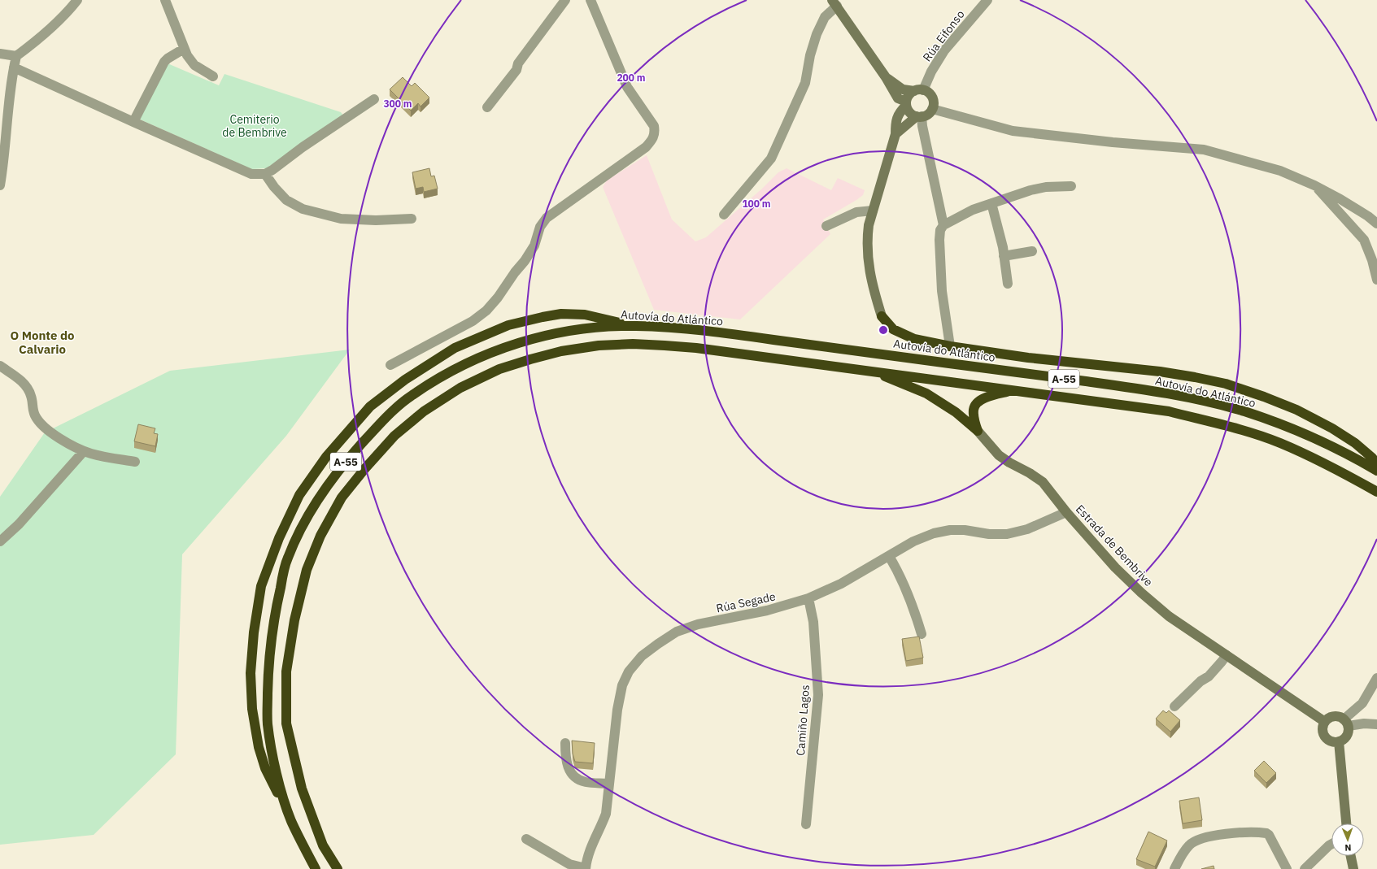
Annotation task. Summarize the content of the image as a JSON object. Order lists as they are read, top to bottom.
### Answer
{
  "streets": {
    "highway": ["Autovía do Atlántico", "A-55"],
    "street": [
      "Rúa Eifonso",
      "Estrada de Bembrive",
      "Rúa Segade",
      "Camiño Lagos"
    ]
  },
  "crossings": [
    ["Estrada de Bembrive", "Rúa Segade"],
    ["Rúa Segade", "Camiño Lagos"]
  ],
  "districts": ["O Monte do Calvario"],
  "parks": ["Cemiterio de Bembrive"],
  "north": "bottom",
  "rings": ["200 m", "300 m", "100 m"]
}
